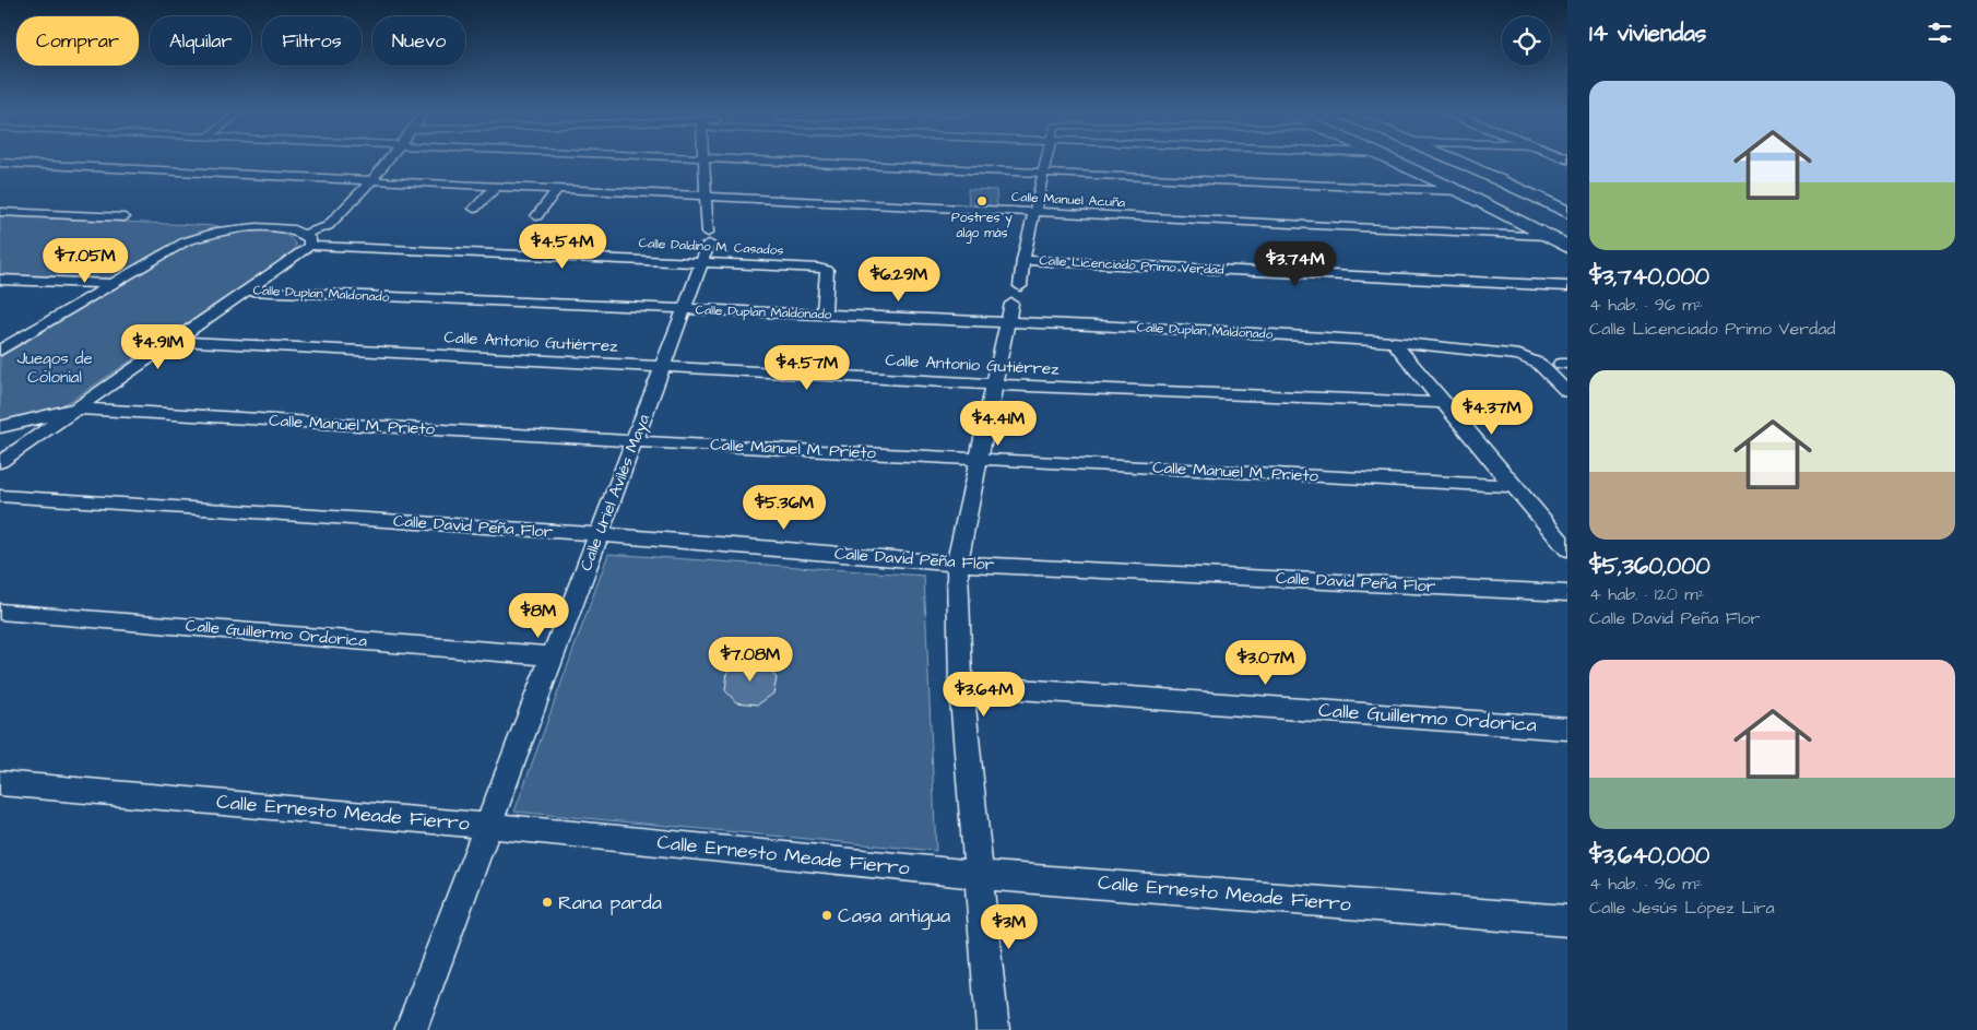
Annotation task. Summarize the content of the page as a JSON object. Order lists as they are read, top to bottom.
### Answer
{
  "streets": {
    "street": [
      "Calle Manuel Acuña",
      "Calle Daldino M. Casados",
      "Calle Licenciado Primo Verdad",
      "Calle Duplan Maldonado",
      "Calle Antonio Gutiérrez",
      "Calle Manuel M. Prieto",
      "Calle Uriel Avilés Maya",
      "Calle David Peña Flor",
      "Calle Guillermo Ordorica",
      "Calle Ernesto Meade Fierro"
    ]
  },
  "crossings": [
    ["Calle Daldino M. Casados", "Calle Duplan Maldonado"],
    ["Calle Daldino M. Casados", "Calle Uriel Avilés Maya"],
    ["Calle Duplan Maldonado", "Calle Uriel Avilés Maya"],
    ["Calle Antonio Gutiérrez", "Calle Uriel Avilés Maya"],
    ["Calle Manuel M. Prieto", "Calle Uriel Avilés Maya"],
    ["Calle Uriel Avilés Maya", "Calle David Peña Flor"],
    ["Calle Uriel Avilés Maya", "Calle Guillermo Ordorica"],
    ["Calle Uriel Avilés Maya", "Calle Ernesto Meade Fierro"]
  ],
  "parks": ["Juegos de Colonial"],
  "places": ["Postres y algo más", "Rana parda", "Casa antigua"],
  "page": {
    "heading": "14 viviendas",
    "chip": [
      "Comprar",
      "Alquilar",
      "Filtros",
      "Nuevo"
    ],
    "list": [
      {
        "name": "$3,740,000",
        "note": "4 hab. · 96 m² · Calle Licenciado Primo Verdad"
      },
      {
        "name": "$5,360,000",
        "note": "4 hab. · 120 m² · Calle David Peña Flor"
      },
      {
        "name": "$3,640,000",
        "note": "4 hab. · 96 m² · Calle Jesús López Lira"
      }
    ],
    "price": [
      "$4.54M",
      "$7.05M",
      "$3.74M",
      "$6.29M",
      "$4.91M",
      "$4.57M",
      "$4.37M",
      "$4.41M",
      "$5.36M",
      "$8M",
      "$7.08M",
      "$3.07M",
      "$3.64M",
      "$3M"
    ]
  }
}
